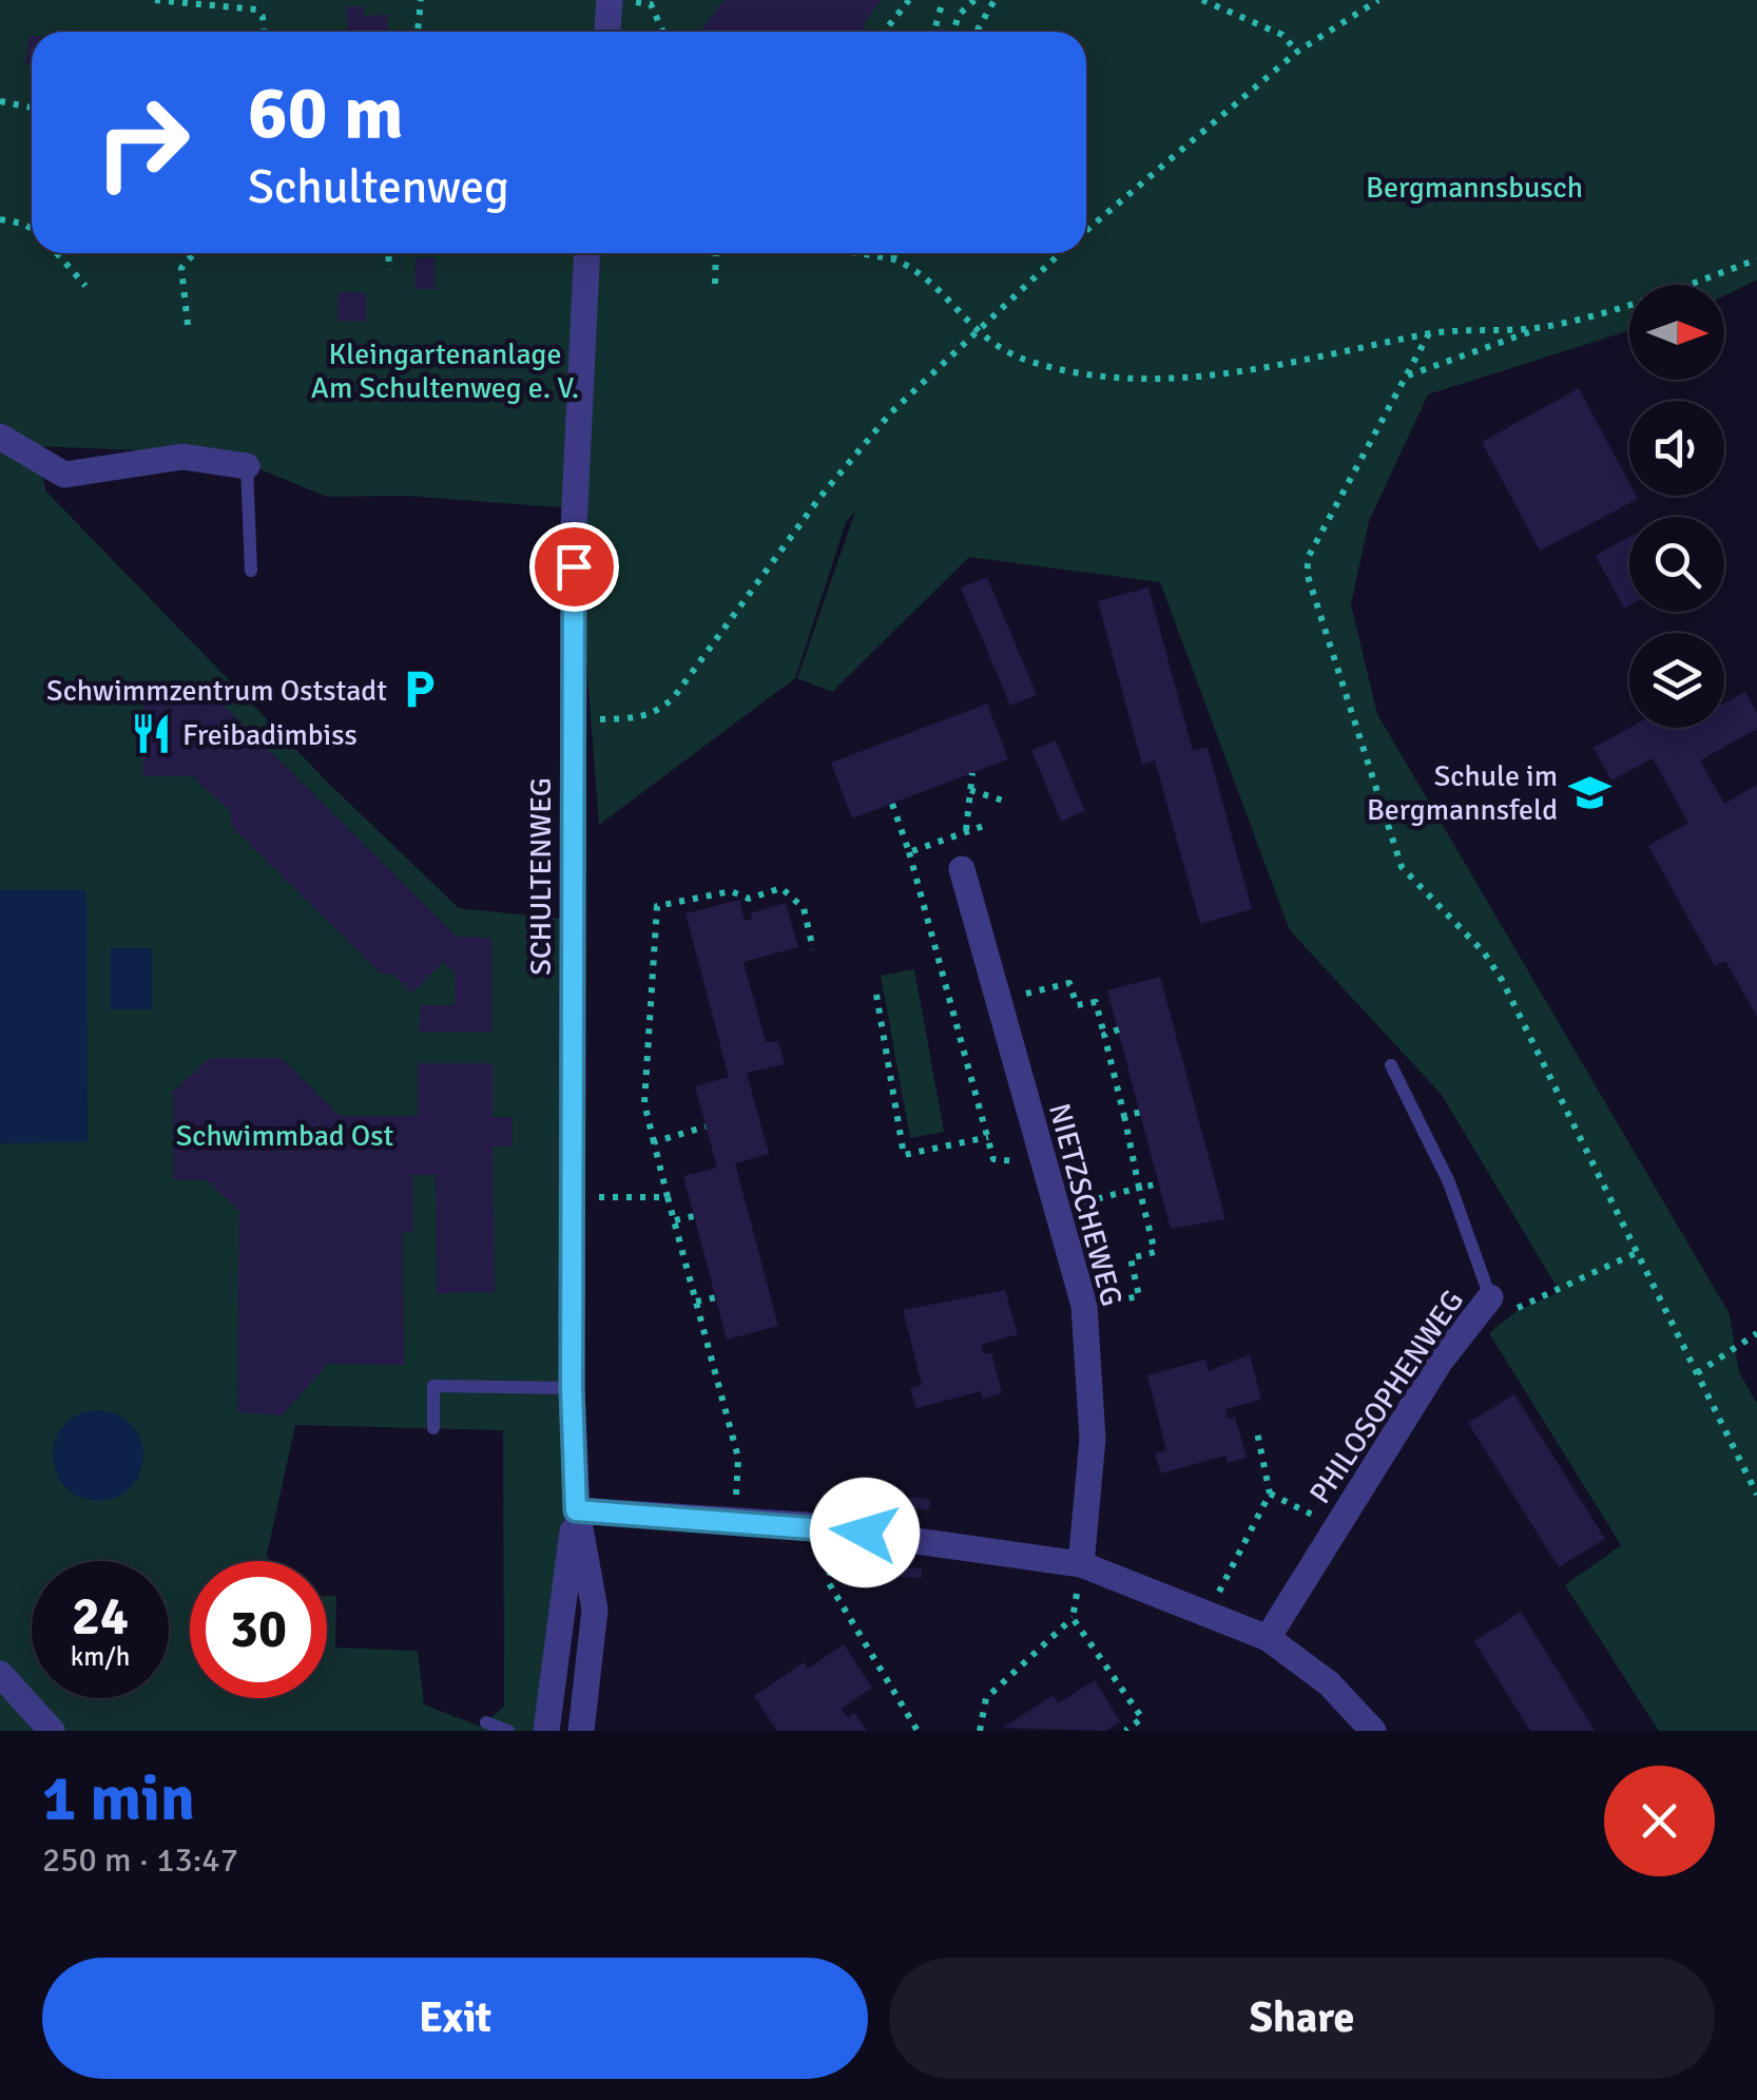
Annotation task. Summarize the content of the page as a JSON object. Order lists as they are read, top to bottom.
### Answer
{
  "streets": {
    "street": ["SCHULTENWEG", "NIETZSCHEWEG", "PHILOSOPHENWEG"]
  },
  "parks": ["Bergmannsbusch", "Kleingartenanlage Am Schultenweg e. V.", "Schwimmbad Ost"],
  "places": {
    "parking": ["Schwimmzentrum Oststadt"],
    "restaurant": ["Freibadimbiss"],
    "school or university": ["Schule im Bergmannsfeld"]
  },
  "north": "right",
  "page": {
    "turn": ["60 m", "Schultenweg"],
    "speed": "24 km/h",
    "limit": "30",
    "heading": ["1 min", "250 m · 13:47"],
    "buttons": ["Exit", "Share"]
  }
}
